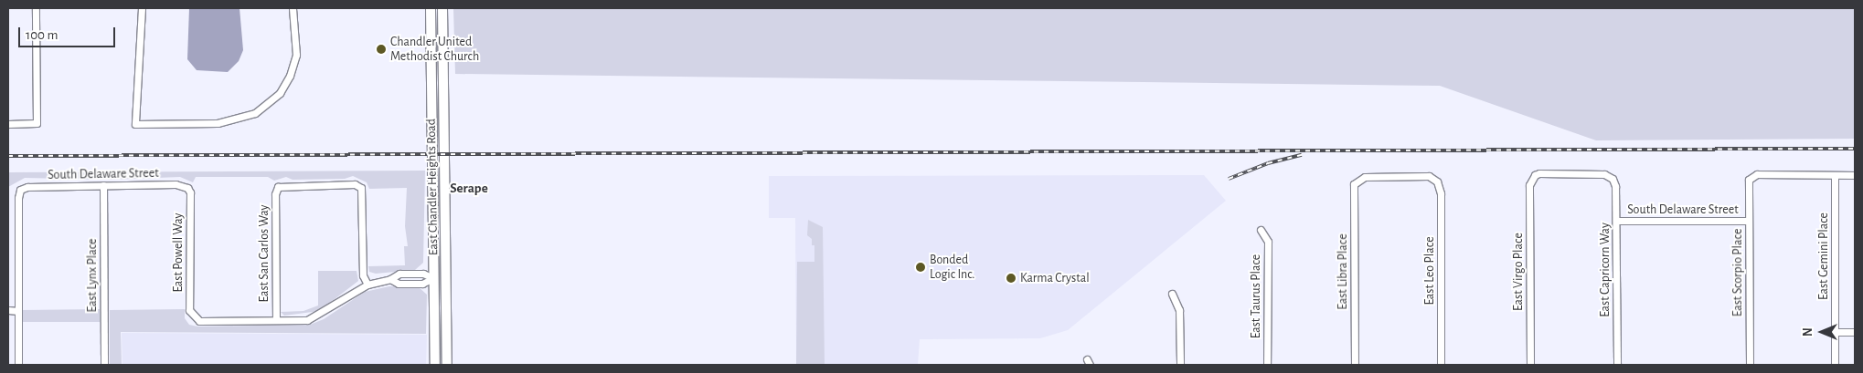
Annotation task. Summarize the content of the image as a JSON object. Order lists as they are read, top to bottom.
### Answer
{
  "streets": {
    "main road": ["East Chandler Heights Road"],
    "street": [
      "South Delaware Street",
      "East Powell Way",
      "East San Carlos Way",
      "East Gemini Place",
      "East Capricorn Way",
      "East Leo Place",
      "East Libra Place",
      "East Virgo Place",
      "East Scorpio Place",
      "East Lynx Place",
      "East Taurus Place"
    ]
  },
  "crossings": [
    ["South Delaware Street", "East Powell Way"],
    ["South Delaware Street", "East Capricorn Way"],
    ["South Delaware Street", "East Scorpio Place"],
    ["South Delaware Street", "East Lynx Place"],
    ["East Powell Way", "East San Carlos Way"],
    ["East Gemini Place", "East Scorpio Place"],
    ["East Capricorn Way", "East Virgo Place"],
    ["East Leo Place", "East Libra Place"]
  ],
  "districts": ["Serape"],
  "places": ["Chandler United Methodist Church", "Bonded Logic Inc.", "Karma Crystal"],
  "scale_bar": "100 m",
  "north": "left"
}
